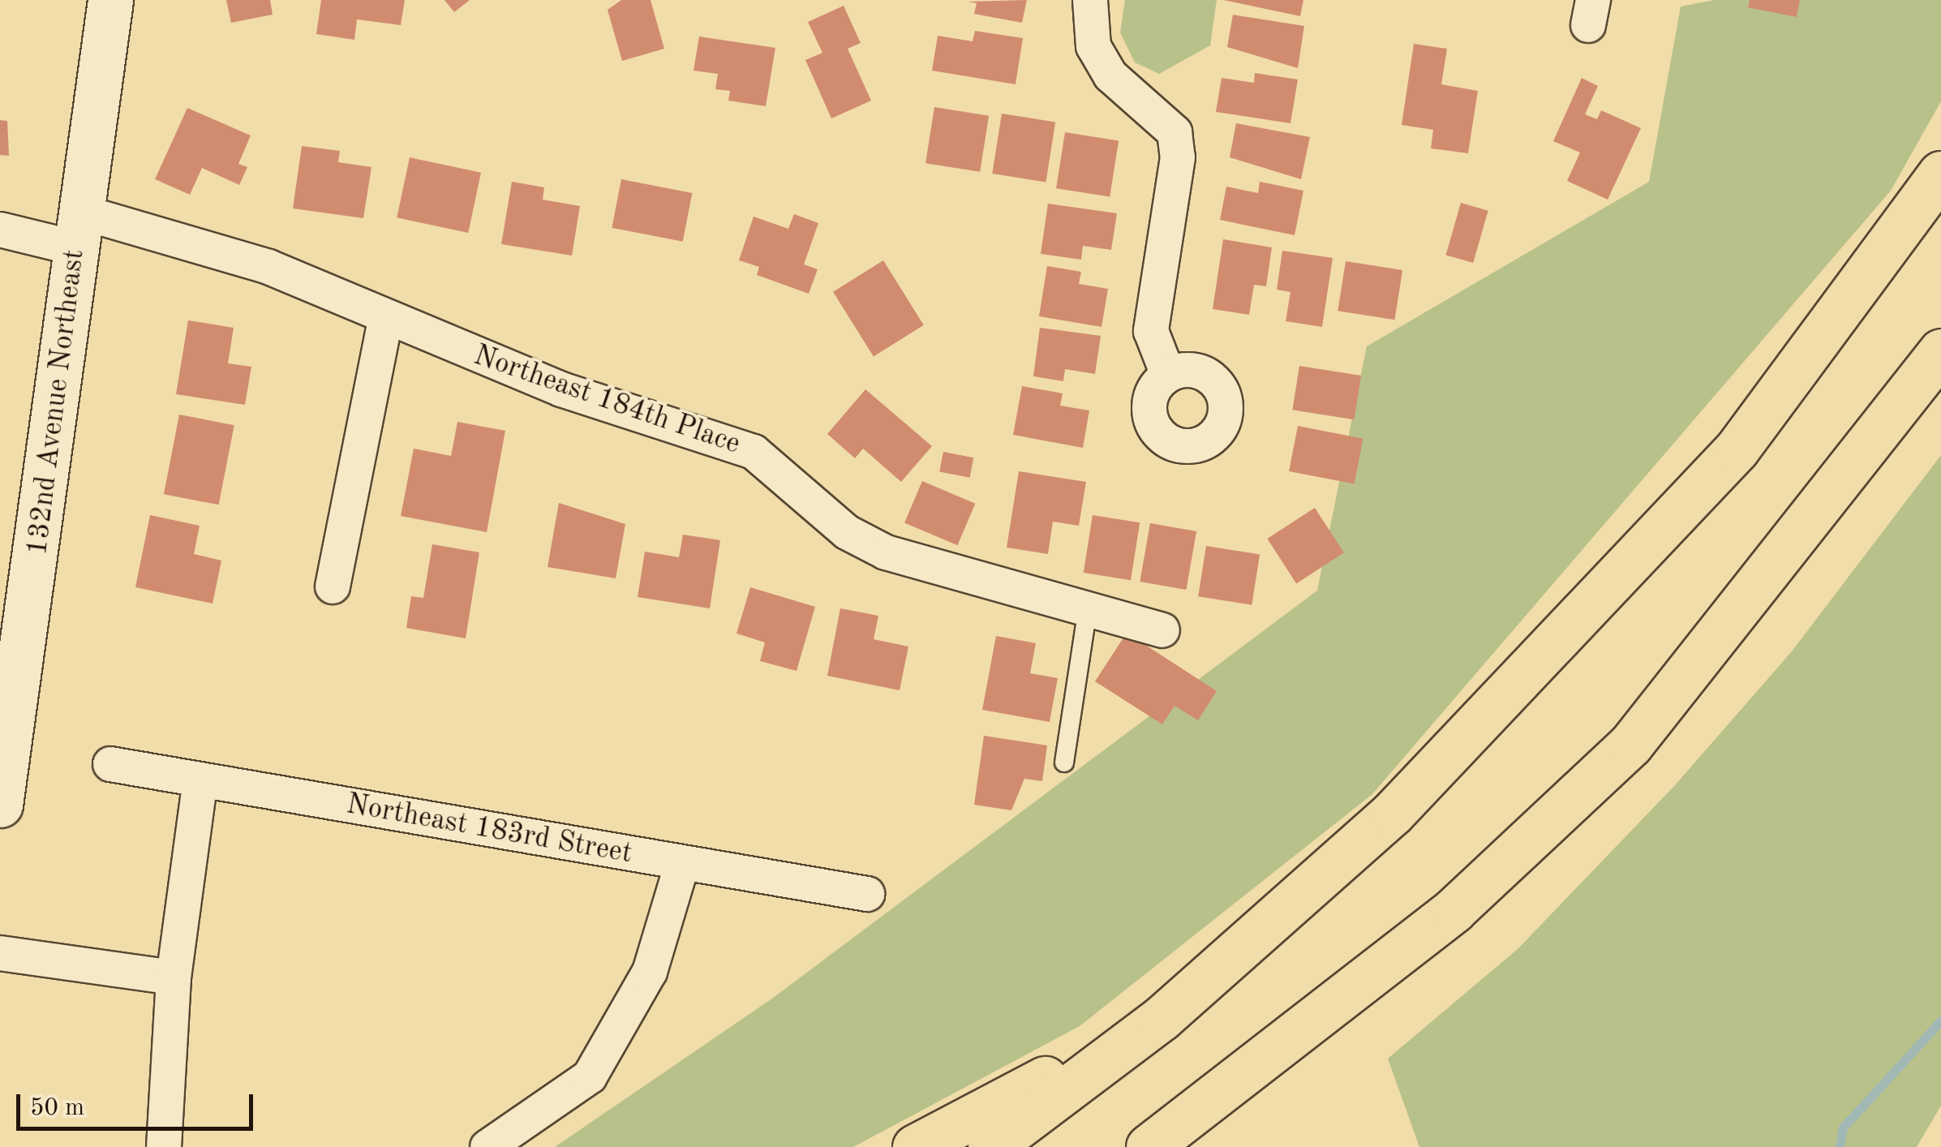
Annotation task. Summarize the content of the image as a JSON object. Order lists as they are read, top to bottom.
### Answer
{
  "streets": {
    "street": ["Northeast 184th Place", "132nd Avenue Northeast", "Northeast 183rd Street"]
  },
  "crossings": [
    ["Northeast 184th Place", "132nd Avenue Northeast"]
  ],
  "scale_bar": "50 m"
}
